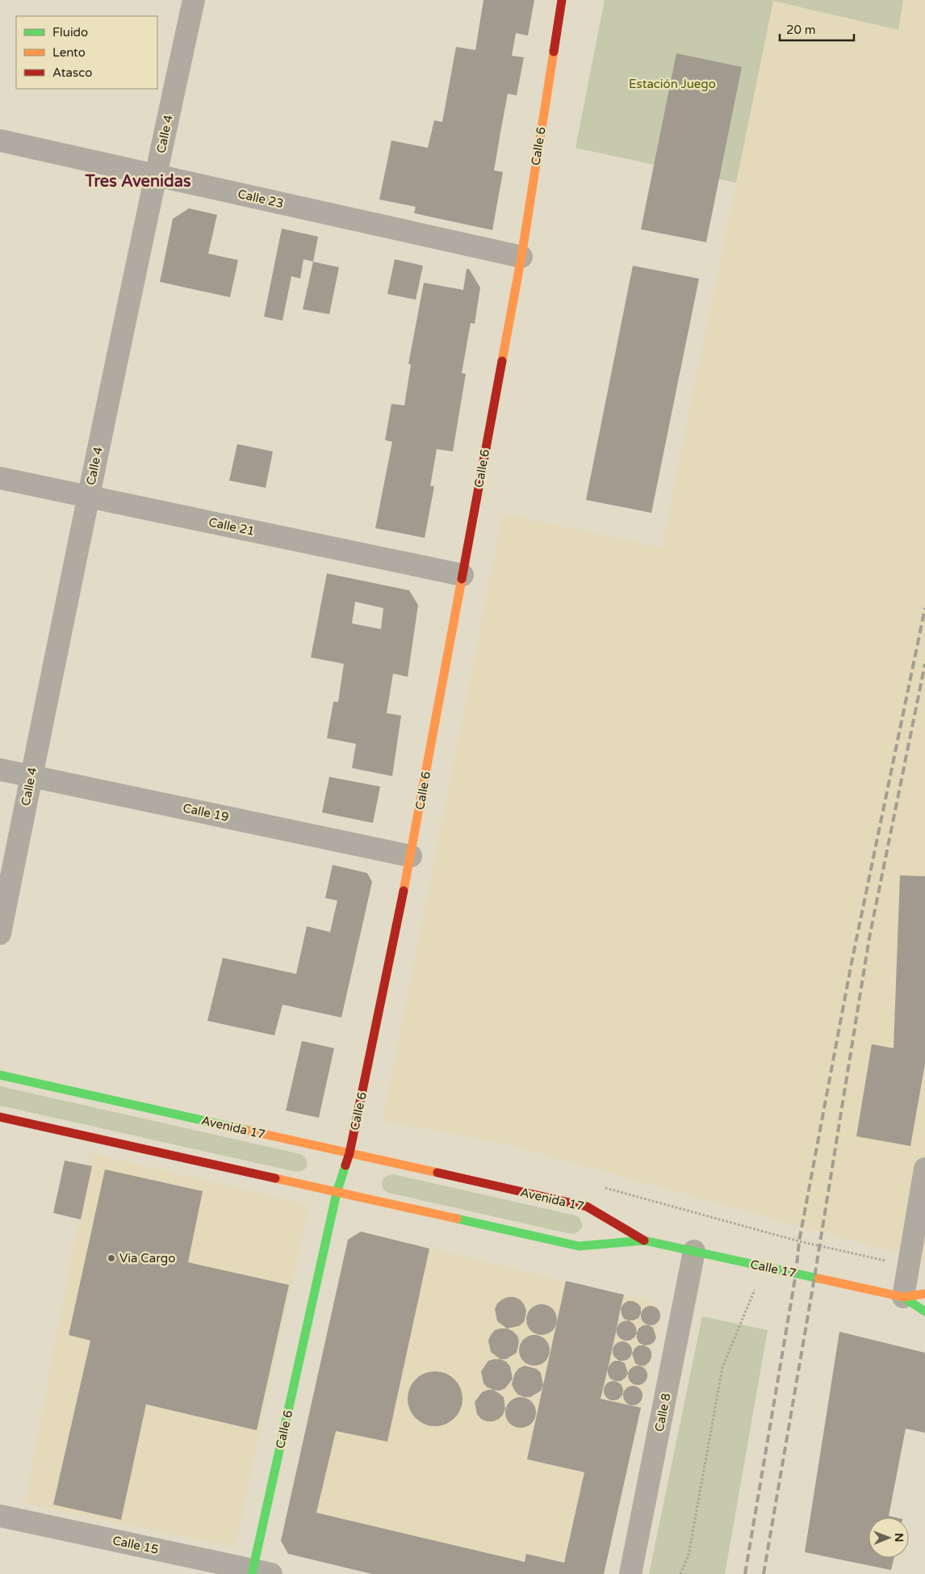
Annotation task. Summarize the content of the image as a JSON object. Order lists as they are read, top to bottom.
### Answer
{
  "streets": {
    "main road": ["Calle 6", "Avenida 17", "Calle 17"],
    "street": [
      "Calle 4",
      "Calle 23",
      "Calle 21",
      "Calle 19",
      "Calle 8",
      "Calle 15"
    ]
  },
  "crossings": [
    ["Calle 4", "Calle 23"],
    ["Calle 4", "Calle 21"],
    ["Calle 4", "Calle 19"],
    ["Calle 6", "Calle 23"],
    ["Calle 6", "Calle 21"],
    ["Calle 6", "Calle 19"],
    ["Calle 6", "Avenida 17"],
    ["Calle 6", "Calle 15"],
    ["Avenida 17", "Calle 17"],
    ["Calle 17", "Calle 8"]
  ],
  "districts": ["Tres Avenidas"],
  "parks": ["Estación Juego"],
  "places": ["Via Cargo"],
  "legend": ["Fluido", "Lento", "Atasco"],
  "scale_bar": "20 m",
  "north": "right"
}
